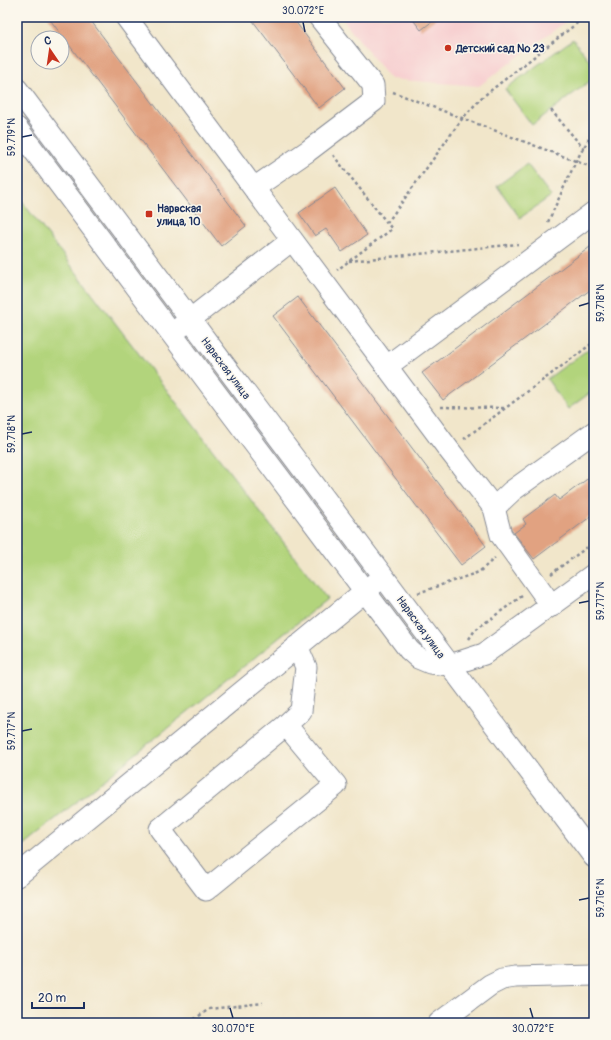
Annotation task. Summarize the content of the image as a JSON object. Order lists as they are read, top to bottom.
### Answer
{
  "streets": {
    "street": ["Нарвская улица"]
  },
  "places": {
    "other": ["Детский сад № 23"],
    "transit": ["Нарвская улица, 10"]
  },
  "scale_bar": "20 m",
  "north": "top",
  "coordinates": [
    "30.072°E",
    "59.719°N",
    "59.718°N",
    "59.717°N",
    "59.716°N",
    "30.070°E"
  ]
}
